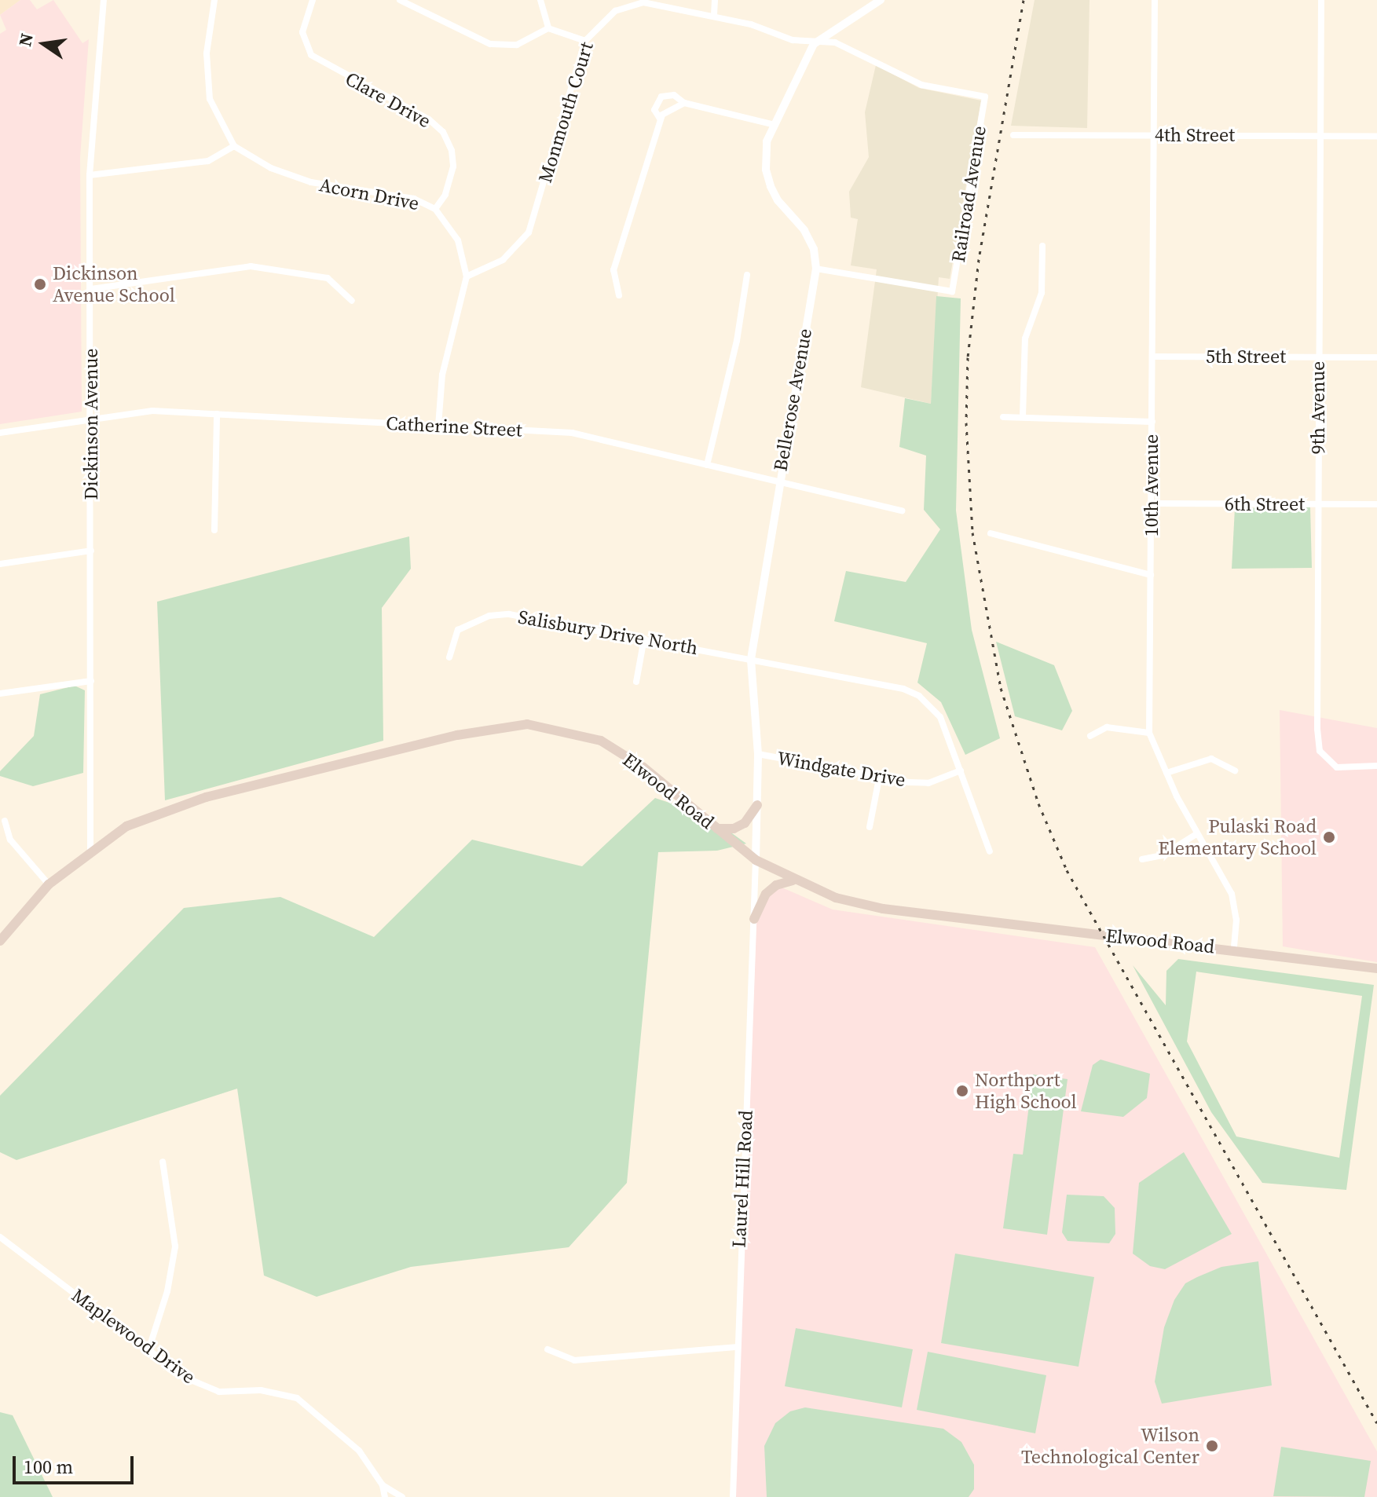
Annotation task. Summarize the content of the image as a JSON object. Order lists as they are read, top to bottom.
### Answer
{
  "streets": {
    "main road": ["Elwood Road"],
    "street": [
      "Clare Drive",
      "Monmouth Court",
      "4th Street",
      "Acorn Drive",
      "Railroad Avenue",
      "5th Street",
      "Bellerose Avenue",
      "9th Avenue",
      "Dickinson Avenue",
      "Catherine Street",
      "10th Avenue",
      "6th Street",
      "Salisbury Drive North",
      "Windgate Drive",
      "Laurel Hill Road",
      "Maplewood Drive"
    ]
  },
  "crossings": [
    ["Clare Drive", "Acorn Drive"],
    ["Monmouth Court", "Acorn Drive"],
    ["Monmouth Court", "Railroad Avenue"],
    ["Monmouth Court", "Bellerose Avenue"],
    ["4th Street", "9th Avenue"],
    ["4th Street", "10th Avenue"],
    ["Acorn Drive", "Catherine Street"],
    ["Railroad Avenue", "Bellerose Avenue"],
    ["5th Street", "9th Avenue"],
    ["5th Street", "10th Avenue"],
    ["Bellerose Avenue", "Catherine Street"],
    ["Bellerose Avenue", "Salisbury Drive North"],
    ["Bellerose Avenue", "Windgate Drive"],
    ["Bellerose Avenue", "Elwood Road"],
    ["Bellerose Avenue", "Laurel Hill Road"],
    ["9th Avenue", "6th Street"],
    ["Dickinson Avenue", "Catherine Street"],
    ["Dickinson Avenue", "Elwood Road"],
    ["10th Avenue", "6th Street"],
    ["10th Avenue", "Elwood Road"],
    ["Salisbury Drive North", "Windgate Drive"],
    ["Elwood Road", "Laurel Hill Road"]
  ],
  "places": [
    "Dickinson Avenue School",
    "Pulaski Road Elementary School",
    "Northport High School",
    "Wilson Technological Center"
  ],
  "scale_bar": "100 m",
  "north": "left"
}
